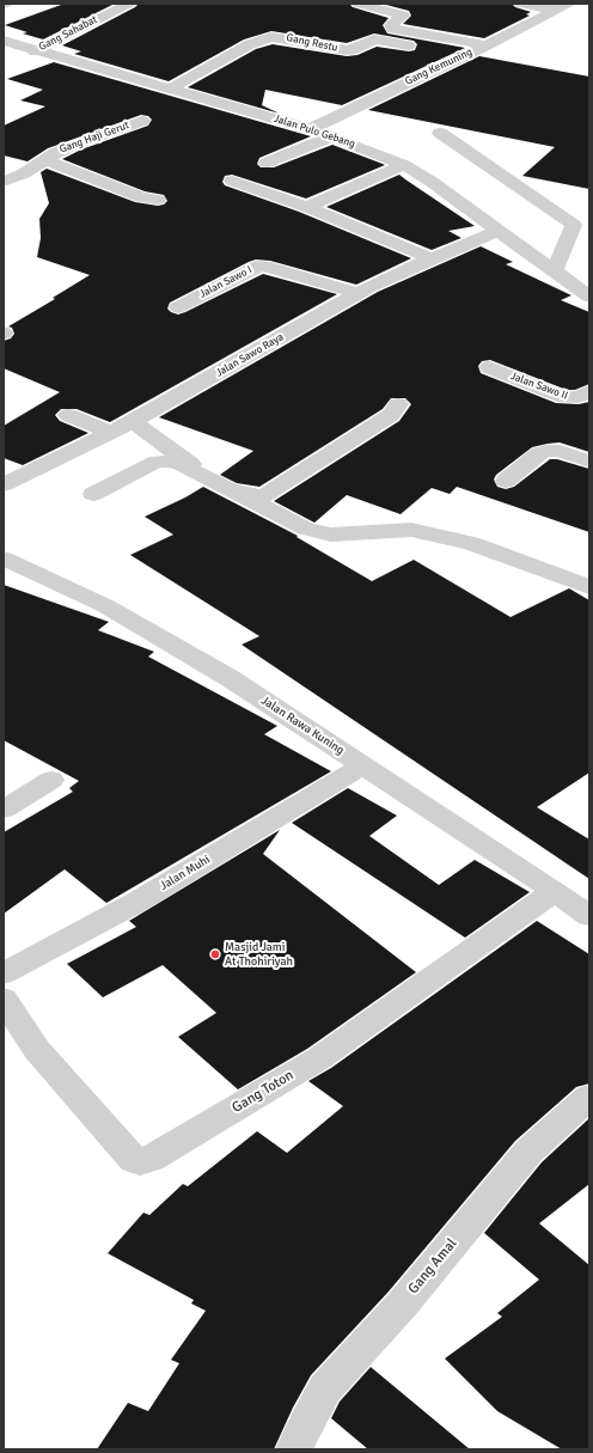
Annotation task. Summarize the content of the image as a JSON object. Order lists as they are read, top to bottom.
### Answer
{
  "streets": {
    "street": [
      "Gang Sahabat",
      "Gang Restu",
      "Gang Kemuning",
      "Jalan Pulo Gebang",
      "Gang Haji Gerut",
      "Jalan Sawo I",
      "Jalan Sawo Raya",
      "Jalan Sawo II",
      "Jalan Rawa Kuning",
      "Jalan Muhi",
      "Gang Toton",
      "Gang Amal"
    ]
  },
  "crossings": [
    ["Gang Sahabat", "Jalan Pulo Gebang"],
    ["Gang Restu", "Jalan Pulo Gebang"],
    ["Gang Kemuning", "Jalan Pulo Gebang"],
    ["Jalan Pulo Gebang", "Jalan Sawo Raya"],
    ["Jalan Sawo I", "Jalan Sawo Raya"],
    ["Jalan Rawa Kuning", "Jalan Muhi"],
    ["Jalan Rawa Kuning", "Gang Toton"]
  ],
  "places": ["Masjid Jami At Thohiriyah"]
}
